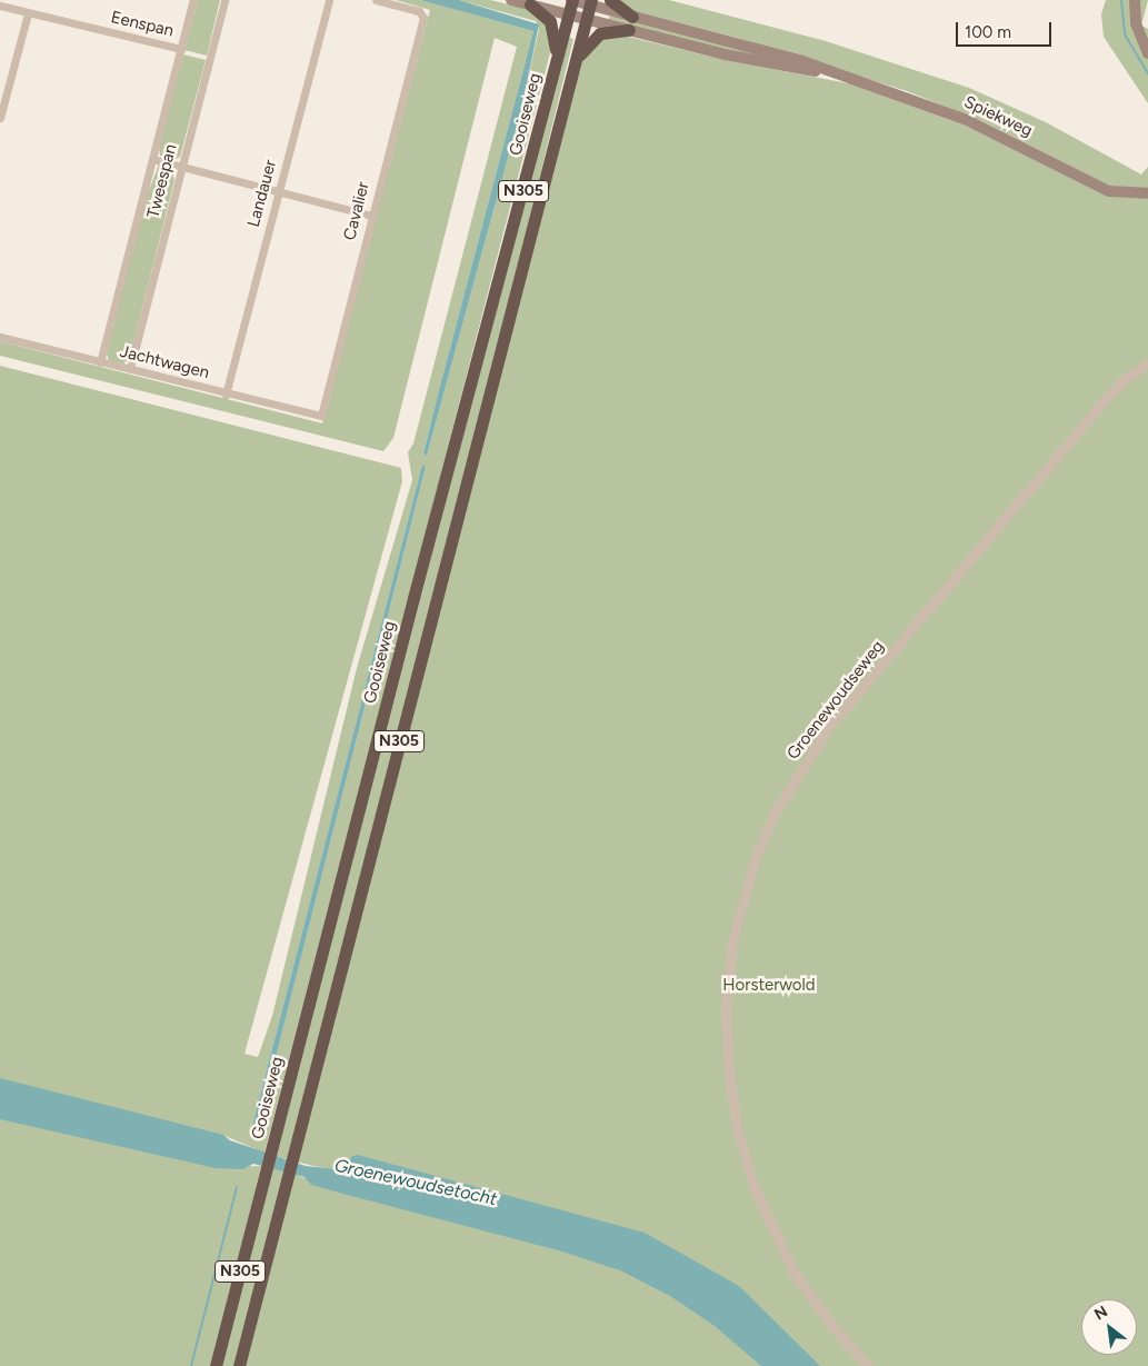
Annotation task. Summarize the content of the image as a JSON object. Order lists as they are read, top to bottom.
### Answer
{
  "streets": {
    "highway": ["Gooiseweg", "N305"],
    "main road": ["Spiekweg"],
    "street": [
      "Eenspan",
      "Tweespan",
      "Landauer",
      "Cavalier",
      "Jachtwagen",
      "Groenewoudseweg"
    ]
  },
  "crossings": [
    ["Eenspan", "Tweespan"],
    ["Gooiseweg", "Spiekweg"],
    ["Tweespan", "Jachtwagen"],
    ["Landauer", "Jachtwagen"],
    ["Cavalier", "Jachtwagen"]
  ],
  "water": ["Groenewoudsetocht"],
  "parks": ["Horsterwold"],
  "scale_bar": "100 m",
  "north": "top left"
}
